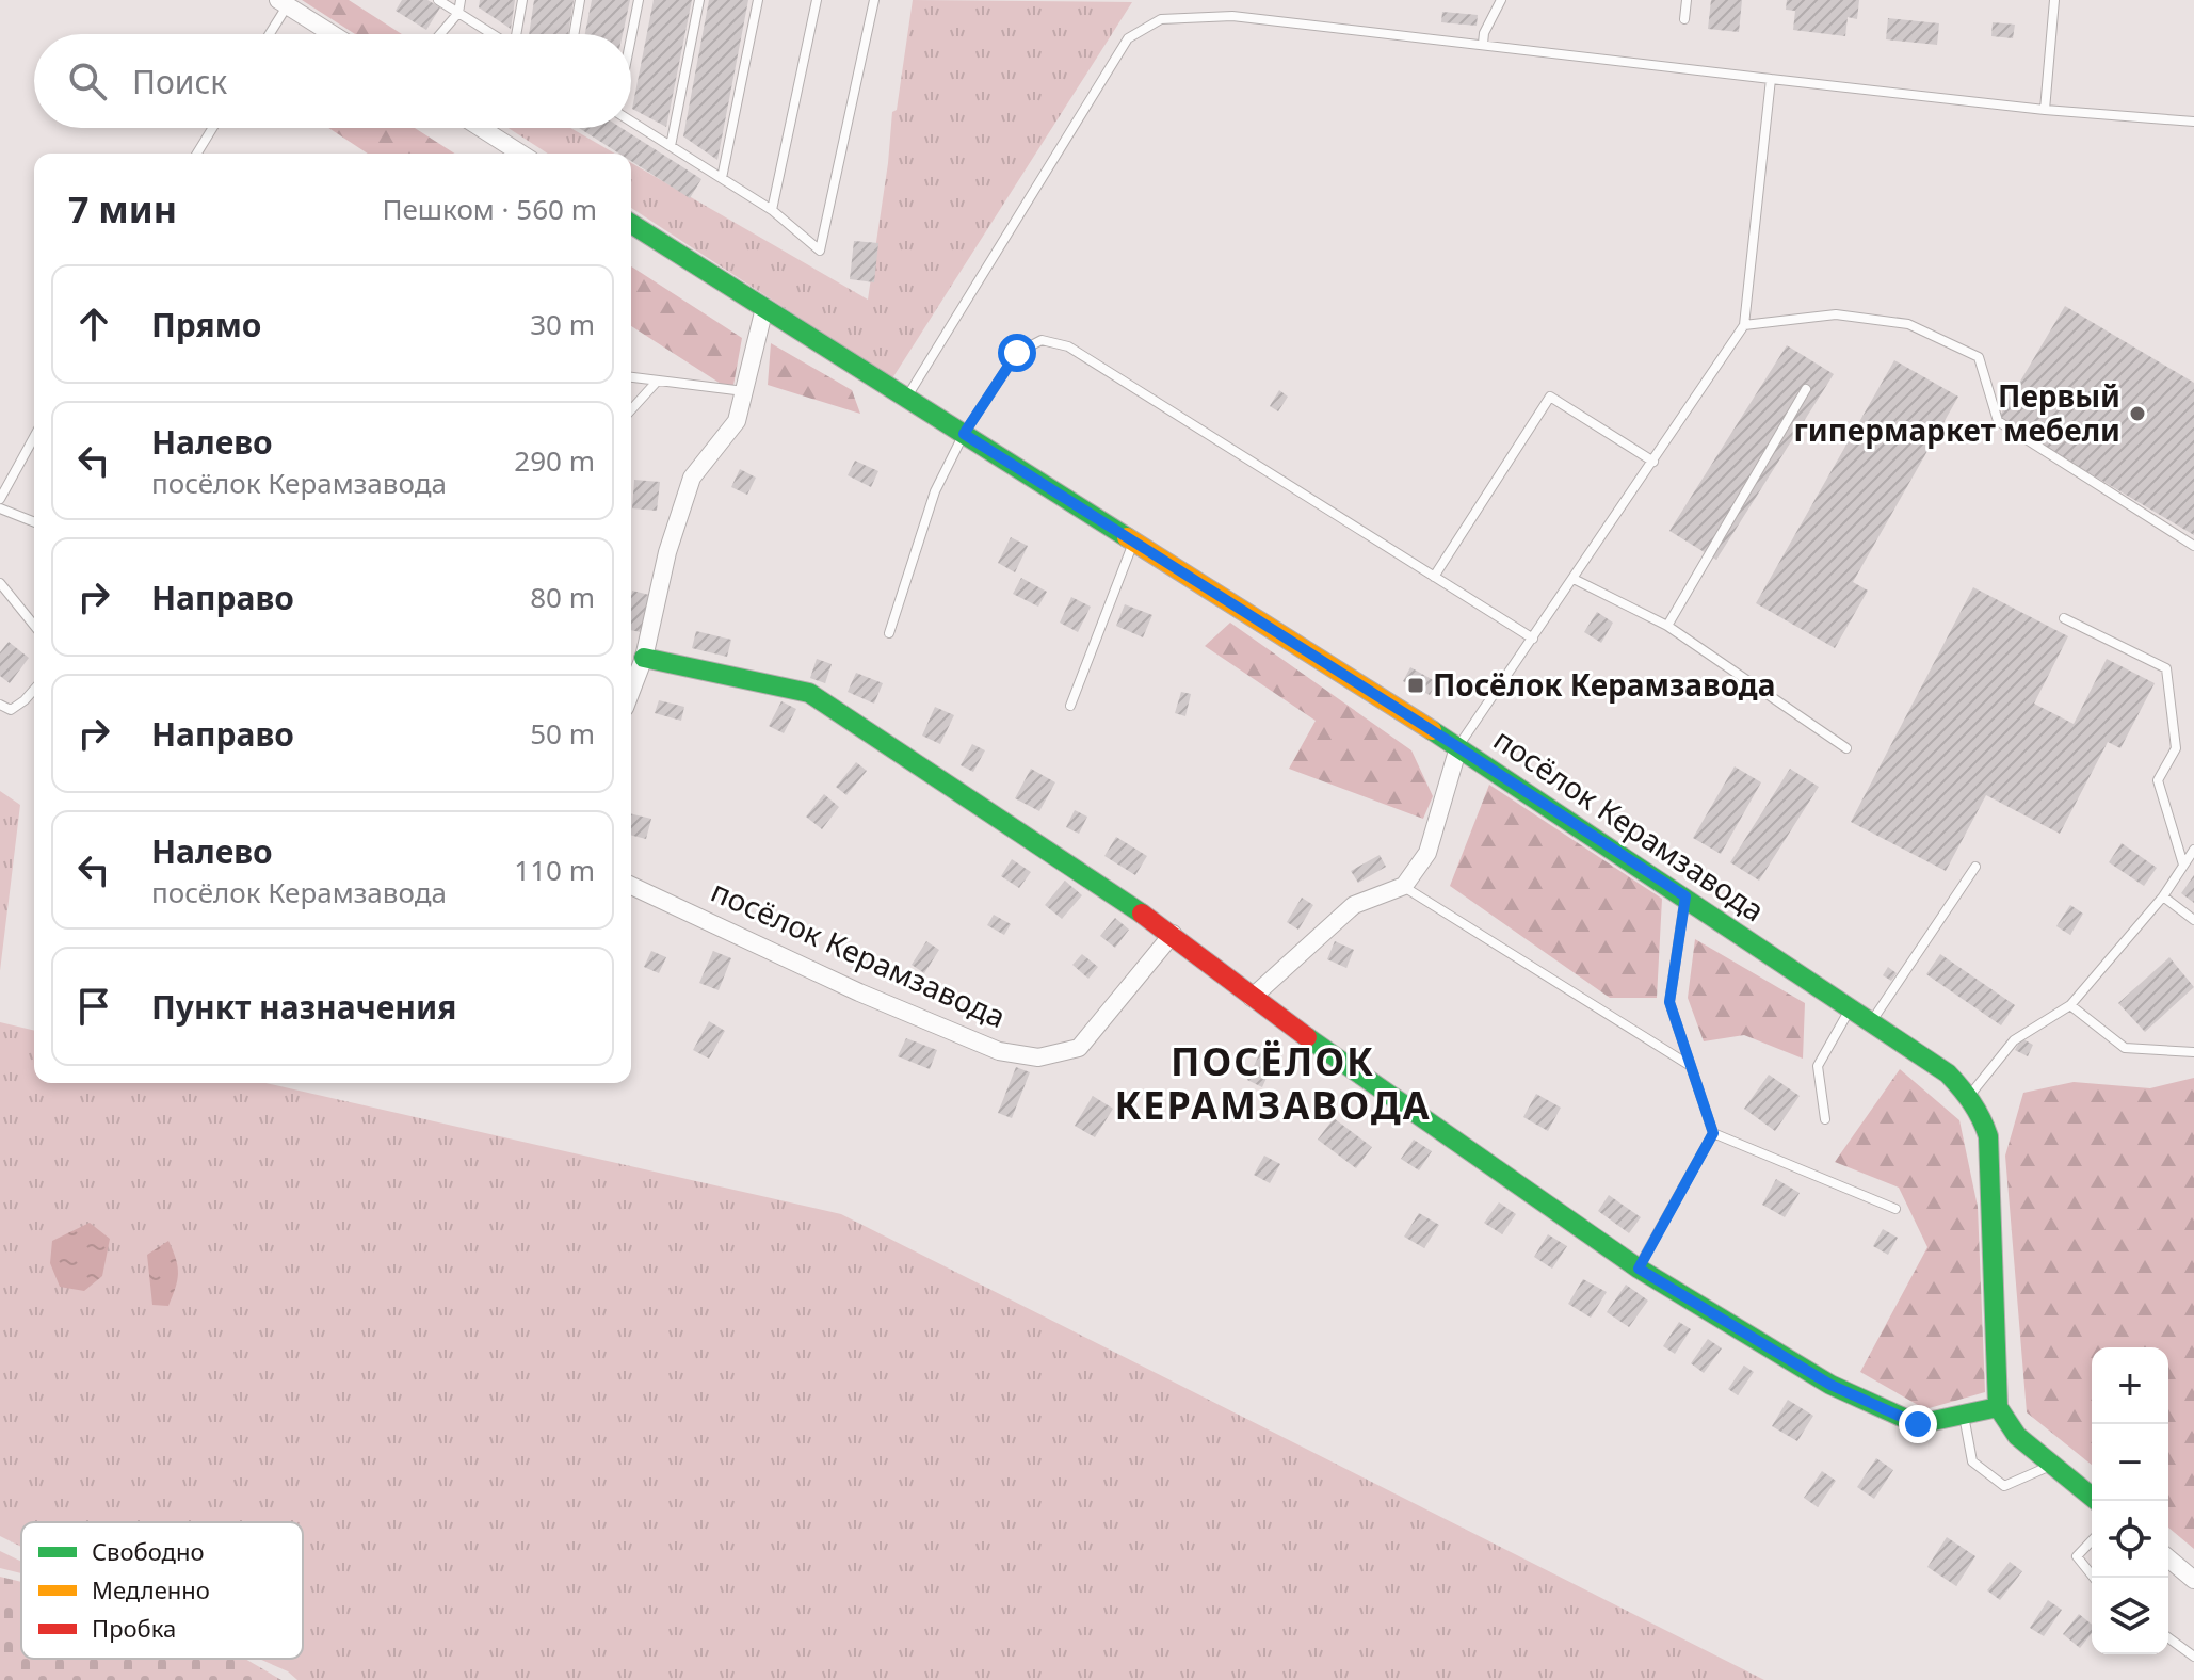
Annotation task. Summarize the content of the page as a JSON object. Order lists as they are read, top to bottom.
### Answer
{
  "streets": {
    "street": ["посёлок Керамзавода"]
  },
  "districts": ["ПОСЁЛОК КЕРАМЗАВОДА"],
  "places": {
    "other": ["Первый гипермаркет мебели"],
    "transit": ["Посёлок Керамзавода"]
  },
  "legend": ["Свободно", "Медленно", "Пробка"],
  "page": {
    "search": "Поиск",
    "heading": ["7 мин", "Пешком · 560 m"],
    "list": [
      ["Прямо", "30 m"],
      ["Налево", "посёлок Керамзавода", "290 m"],
      ["Направо", "80 m"],
      ["Направо", "50 m"],
      ["Налево", "посёлок Керамзавода", "110 m"],
      "Пункт назначения"
    ],
    "map_buttons": ["+", "−"]
  }
}
